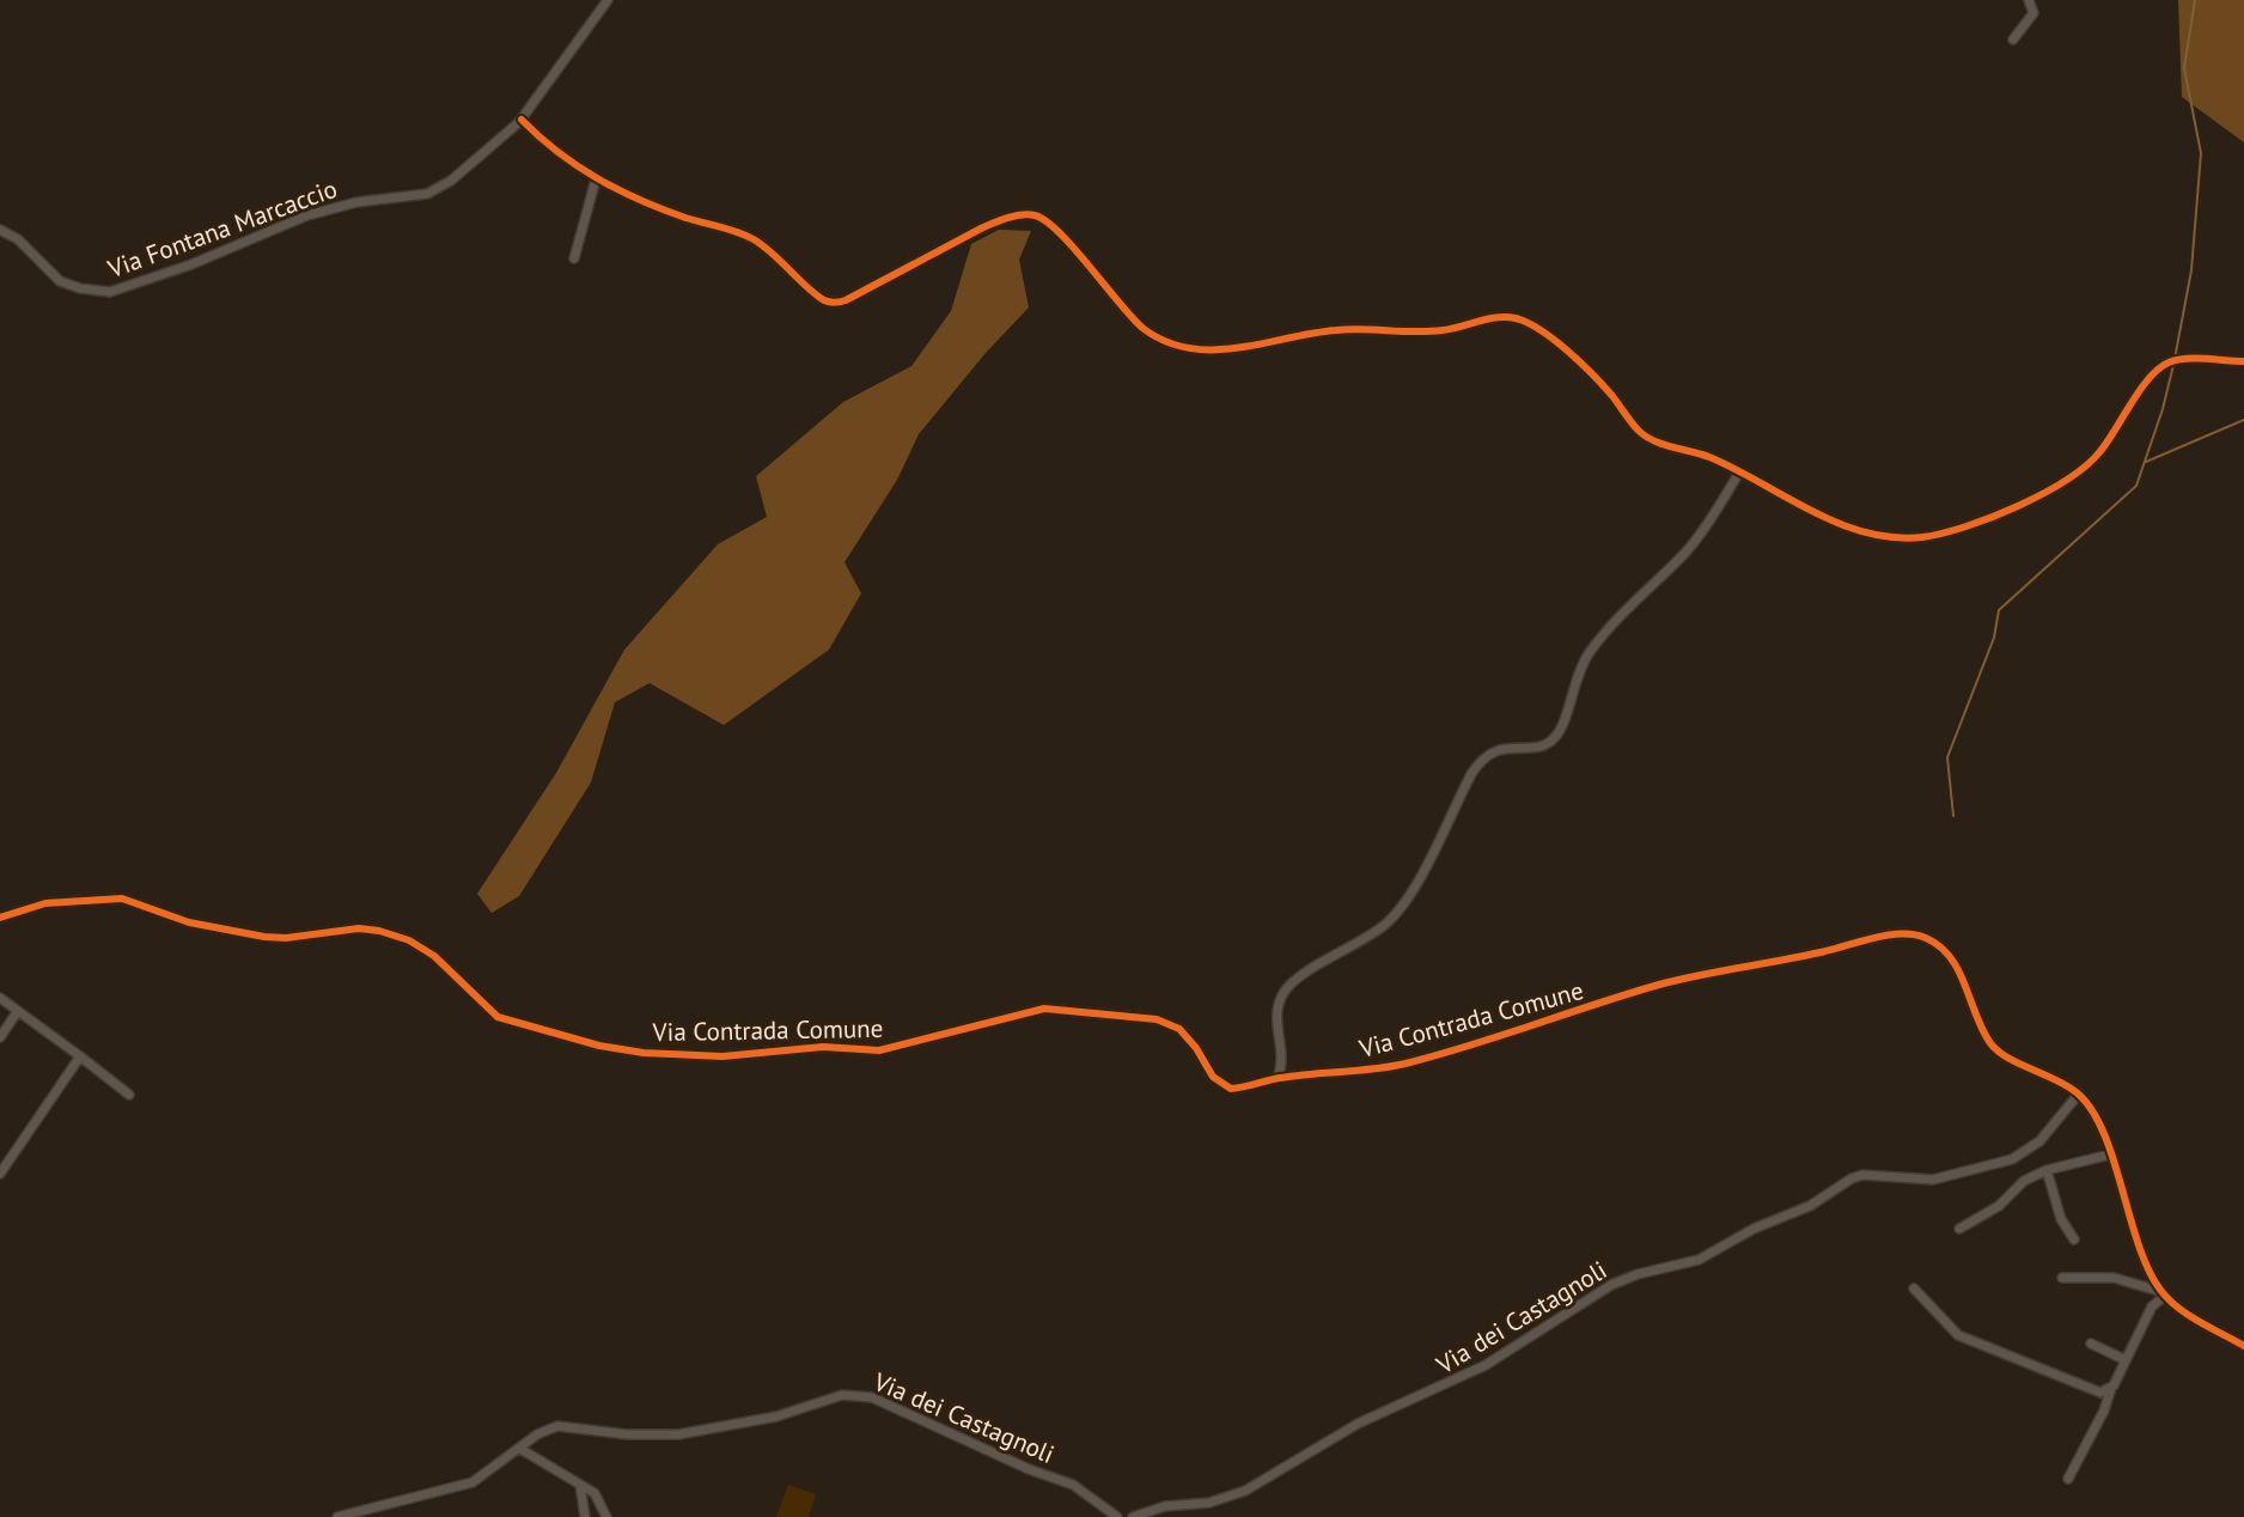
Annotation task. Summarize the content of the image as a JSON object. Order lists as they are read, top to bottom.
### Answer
{
  "streets": {
    "street": ["Via Fontana Marcaccio", "Via Contrada Comune", "Via dei Castagnoli"]
  },
  "crossings": [
    ["Via Contrada Comune", "Via dei Castagnoli"]
  ]
}
